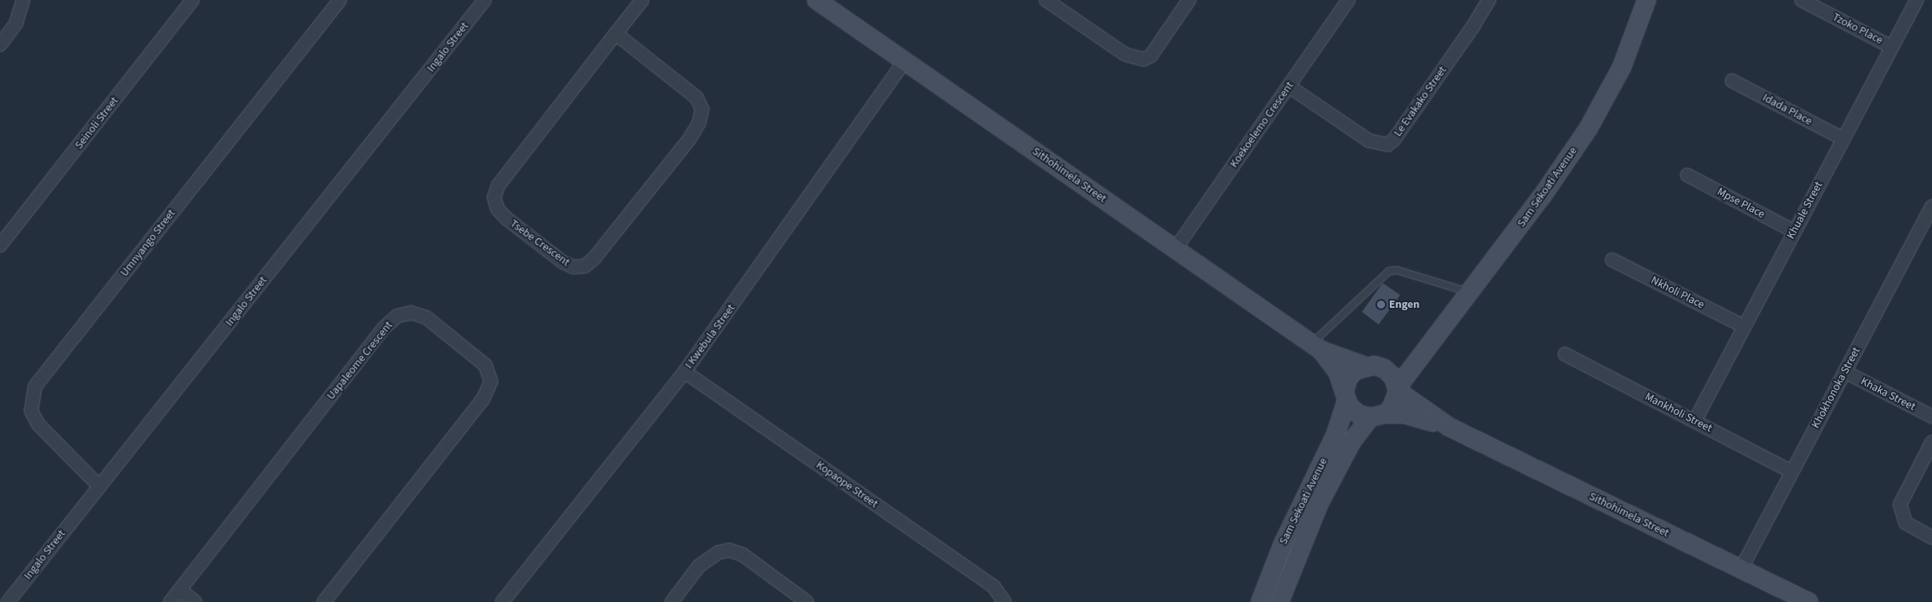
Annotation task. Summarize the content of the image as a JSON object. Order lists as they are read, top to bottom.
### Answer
{
  "streets": {
    "street": [
      "Tzoko Place",
      "Ingalo Street",
      "Le Evakako Street",
      "Idada Place",
      "Seinoli Street",
      "Koekoelemo Crescent",
      "Sithohimela Street",
      "Sam Sekoati Avenue",
      "Mpse Place",
      "Khuale Street",
      "Umnyango Street",
      "Tsebe Crescent",
      "Nkholi Place",
      "I Kwebula Street",
      "Uapaleome Crescent",
      "Khokhonoka Street",
      "Khaka Street",
      "Mankholi Street",
      "Kopaope Street"
    ]
  },
  "crossings": [
    ["Tzoko Place", "Khuale Street"],
    ["Ingalo Street", "Umnyango Street"],
    ["Le Evakako Street", "Koekoelemo Crescent"],
    ["Idada Place", "Khuale Street"],
    ["Koekoelemo Crescent", "Sithohimela Street"],
    ["Sithohimela Street", "Sam Sekoati Avenue"],
    ["Sithohimela Street", "I Kwebula Street"],
    ["Sithohimela Street", "Khokhonoka Street"],
    ["Mpse Place", "Khuale Street"],
    ["Khuale Street", "Nkholi Place"],
    ["Khuale Street", "Mankholi Street"],
    ["I Kwebula Street", "Kopaope Street"],
    ["Khokhonoka Street", "Khaka Street"],
    ["Khokhonoka Street", "Mankholi Street"]
  ],
  "places": ["Engen"]
}
